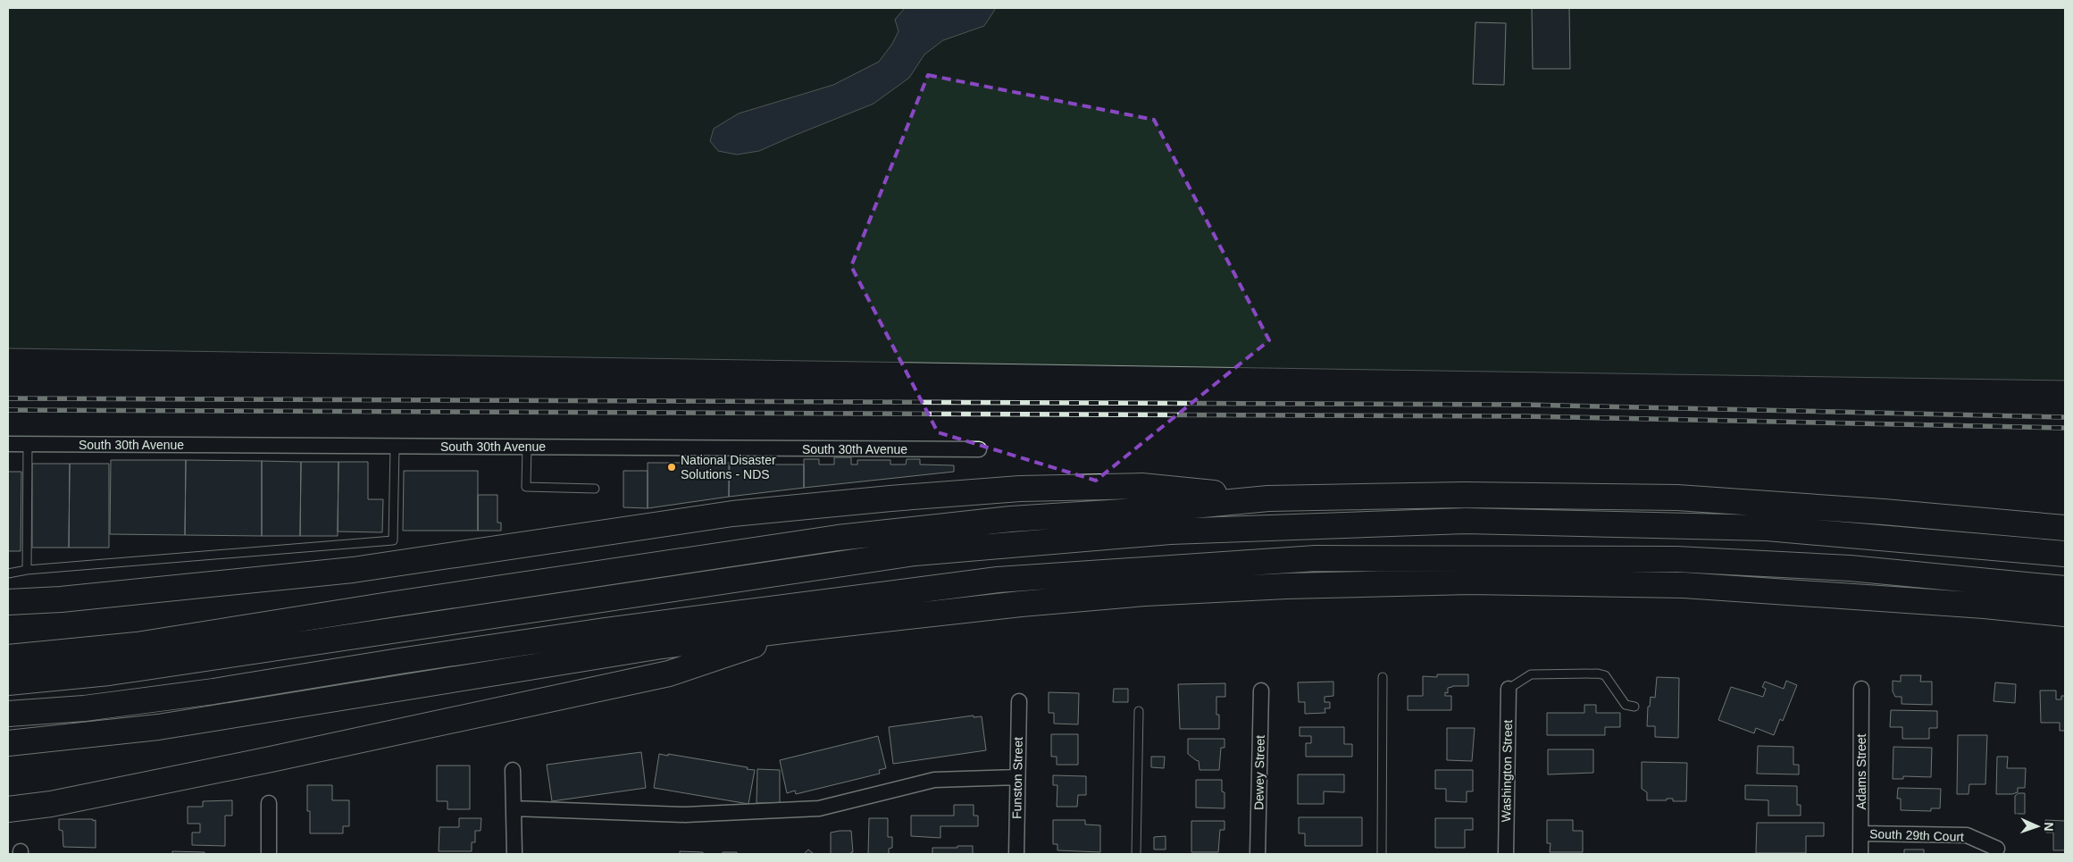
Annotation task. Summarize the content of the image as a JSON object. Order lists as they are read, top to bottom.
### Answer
{
  "streets": {
    "street": [
      "South 30th Avenue",
      "Washington Street",
      "Adams Street",
      "Dewey Street",
      "Funston Street",
      "South 29th Court"
    ]
  },
  "crossings": [
    ["Adams Street", "South 29th Court"]
  ],
  "places": ["National Disaster Solutions - NDS"],
  "north": "right"
}
